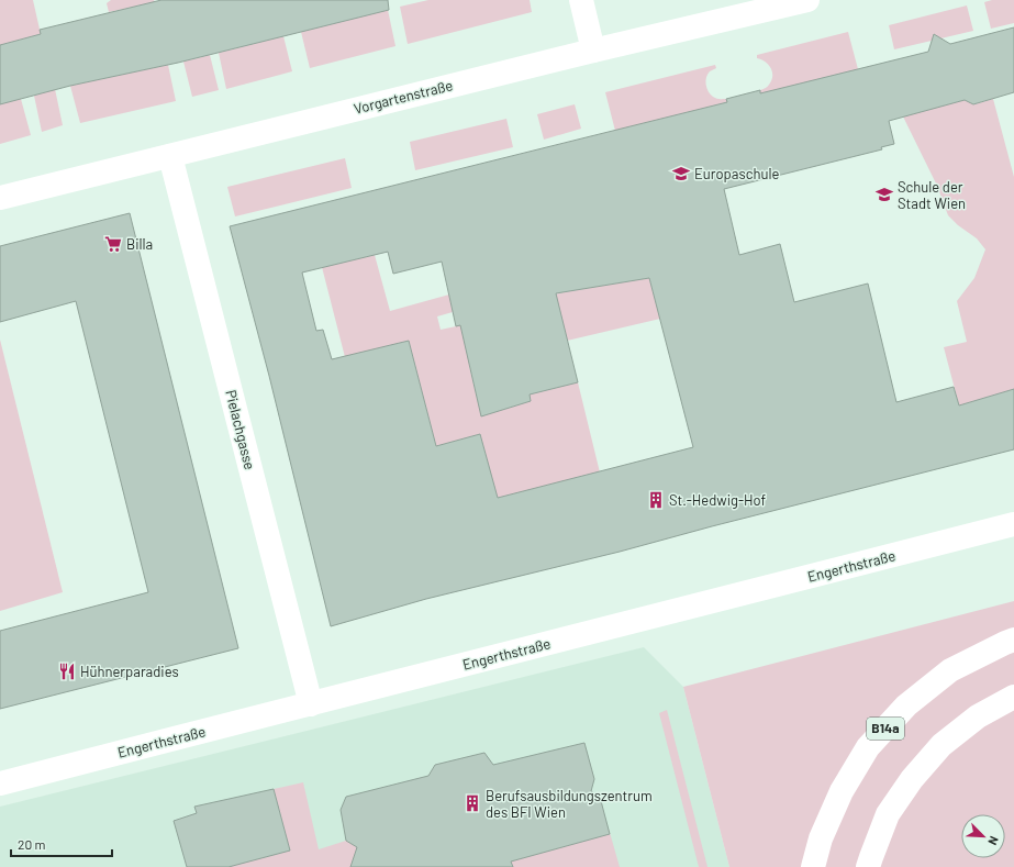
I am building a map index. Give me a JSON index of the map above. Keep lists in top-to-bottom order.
{
  "streets": {
    "main road": [
      "Vorgartenstraße",
      "Pielachgasse",
      "Engerthstraße",
      "B14a"
    ]
  },
  "crossings": [
    ["Vorgartenstraße", "Pielachgasse"],
    ["Pielachgasse", "Engerthstraße"]
  ],
  "places": {
    "school or university": ["Europaschule", "Schule der Stadt Wien"],
    "supermarket": ["Billa"],
    "building": ["St.-Hedwig-Hof", "Berufsausbildungszentrum des BFI Wien"],
    "restaurant": ["Hühnerparadies"]
  },
  "scale_bar": "20 m",
  "north": "bottom right"
}
